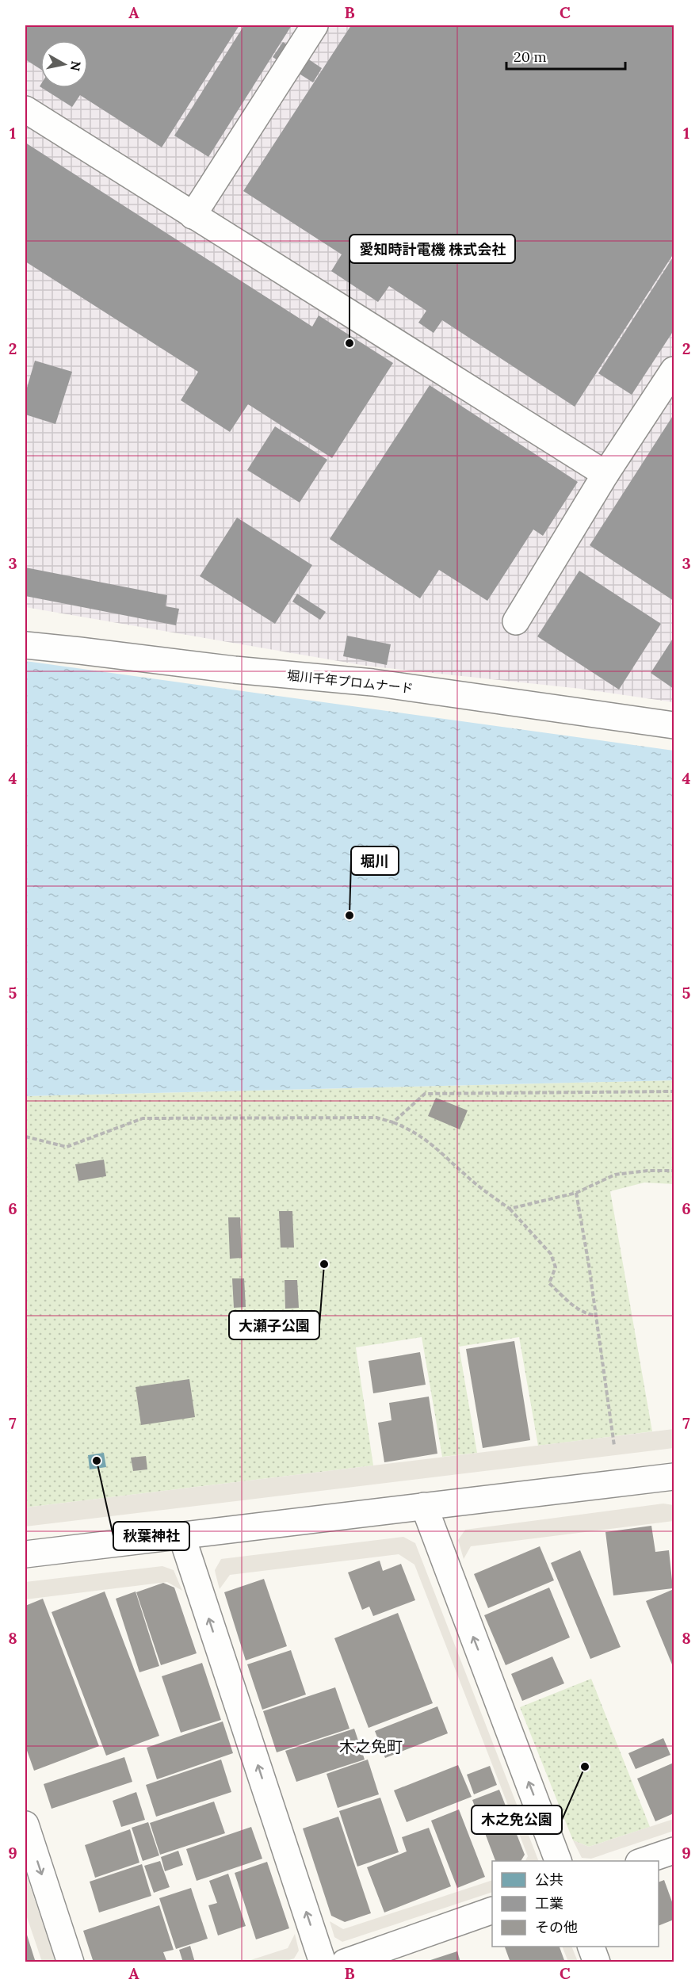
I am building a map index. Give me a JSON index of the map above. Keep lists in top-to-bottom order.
{
  "streets": {
    "street": ["堀川千年プロムナード"]
  },
  "districts": ["木之免町"],
  "places": [
    "愛知時計電機 株式会社",
    "堀川",
    "大瀬子公園",
    "秋葉神社",
    "木之免公園"
  ],
  "legend": ["公共", "工業", "その他"],
  "scale_bar": "20 m",
  "north": "right",
  "grid": {
    "columns": ["A", "B", "C"],
    "rows": [
      "1",
      "2",
      "3",
      "4",
      "5",
      "6",
      "7",
      "8",
      "9"
    ]
  }
}
